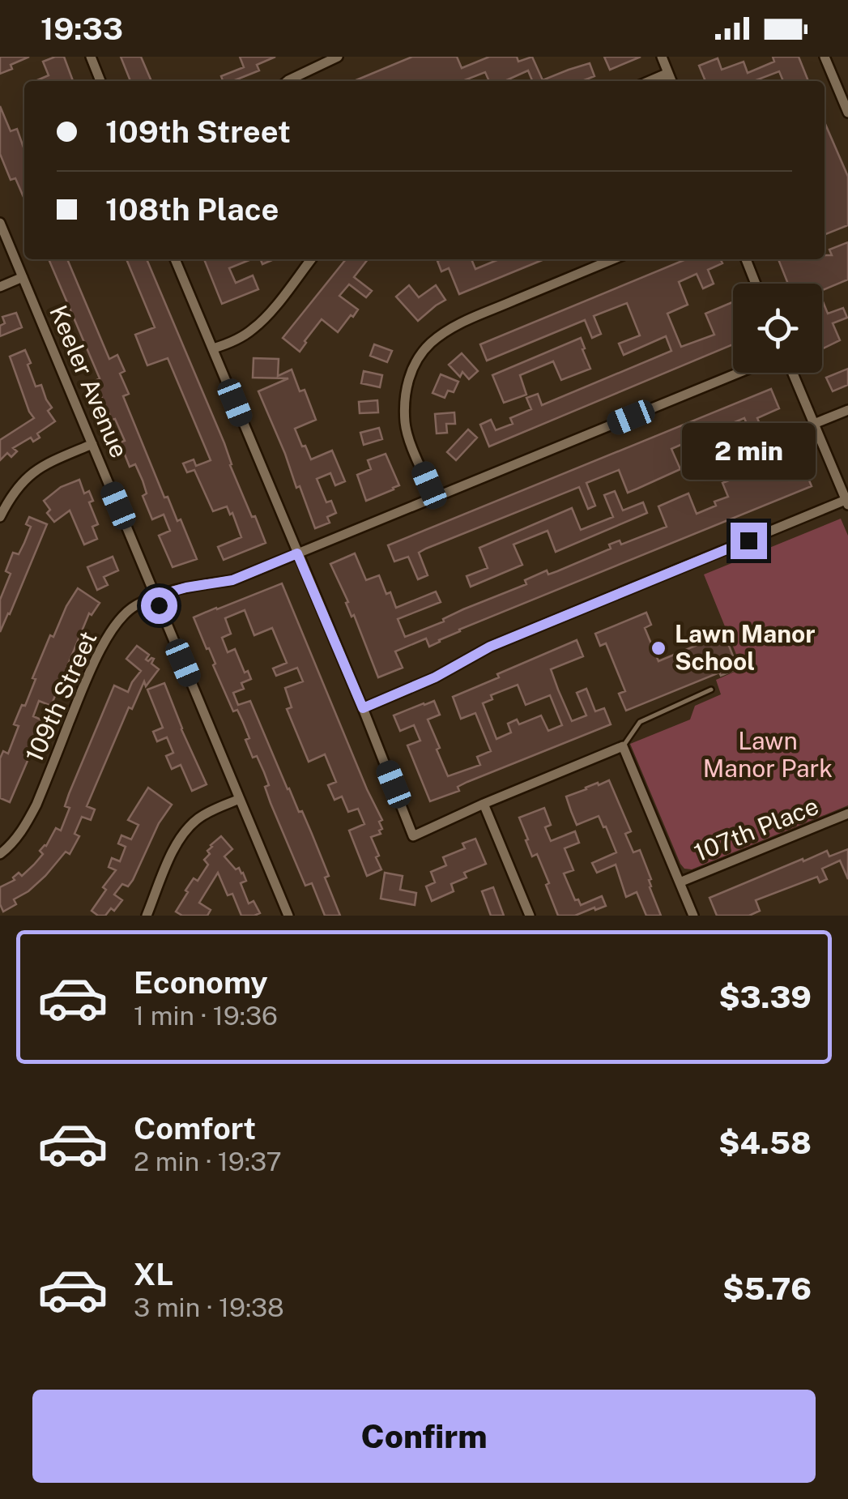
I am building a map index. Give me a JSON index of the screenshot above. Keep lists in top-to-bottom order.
{
  "streets": {
    "street": ["Keeler Avenue", "109th Street", "107th Place"]
  },
  "crossings": [
    ["Keeler Avenue", "109th Street"]
  ],
  "parks": ["Lawn Manor Park"],
  "places": ["Lawn Manor School"],
  "page": {
    "status": "19:33",
    "banner": ["109th Street", "108th Place"],
    "bubble": "2 min",
    "list": [
      {
        "name": "Economy",
        "note": "1 min · 19:36",
        "value": "$3.39"
      },
      {
        "name": "Comfort",
        "note": "2 min · 19:37",
        "value": "$4.58"
      },
      {
        "name": "XL",
        "note": "3 min · 19:38",
        "value": "$5.76"
      }
    ],
    "buttons": "Confirm"
  }
}
